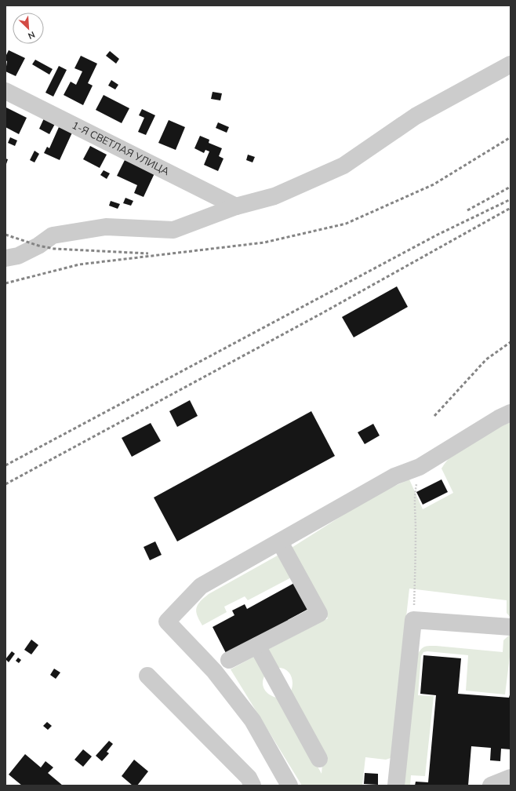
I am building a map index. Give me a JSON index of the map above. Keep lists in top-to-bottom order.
{
  "streets": {
    "street": ["1-Я СВЕТЛАЯ УЛИЦА"]
  },
  "north": "bottom right"
}
